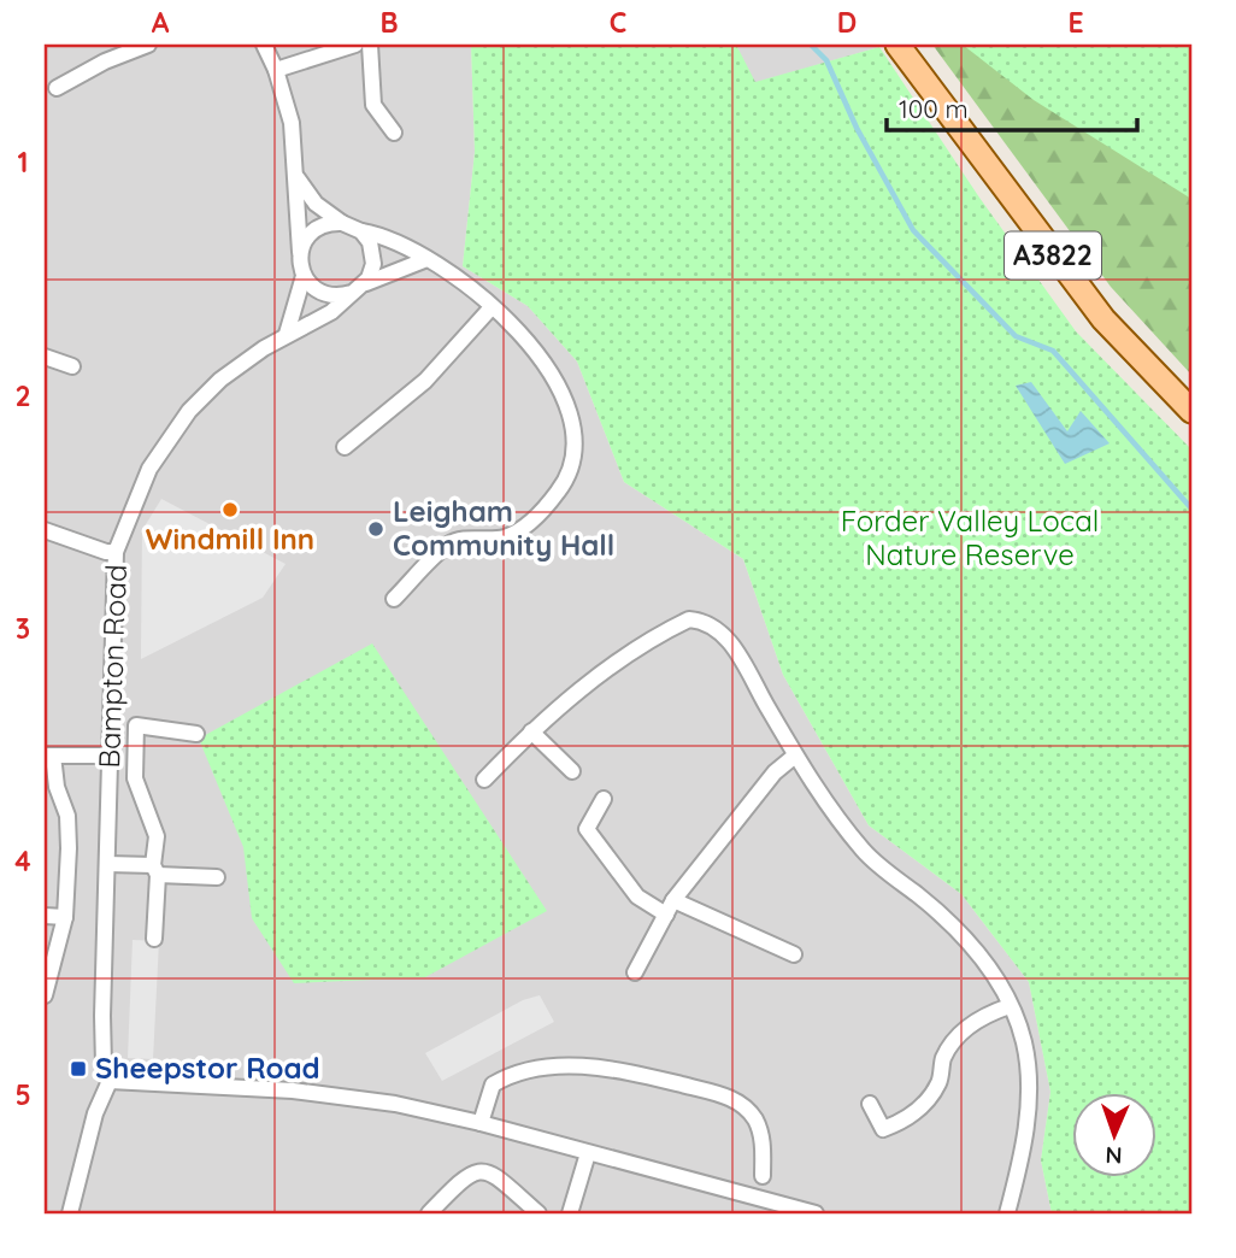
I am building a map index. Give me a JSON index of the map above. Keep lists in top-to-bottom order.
{
  "streets": {
    "main road": ["A3822"],
    "street": ["Bampton Road"]
  },
  "parks": ["Forder Valley Local Nature Reserve"],
  "places": {
    "other": ["Windmill Inn", "Leigham Community Hall"],
    "transit": ["Sheepstor Road"]
  },
  "scale_bar": "100 m",
  "north": "bottom",
  "grid": {
    "columns": [
      "A",
      "B",
      "C",
      "D",
      "E"
    ],
    "rows": [
      "1",
      "2",
      "3",
      "4",
      "5"
    ]
  }
}
